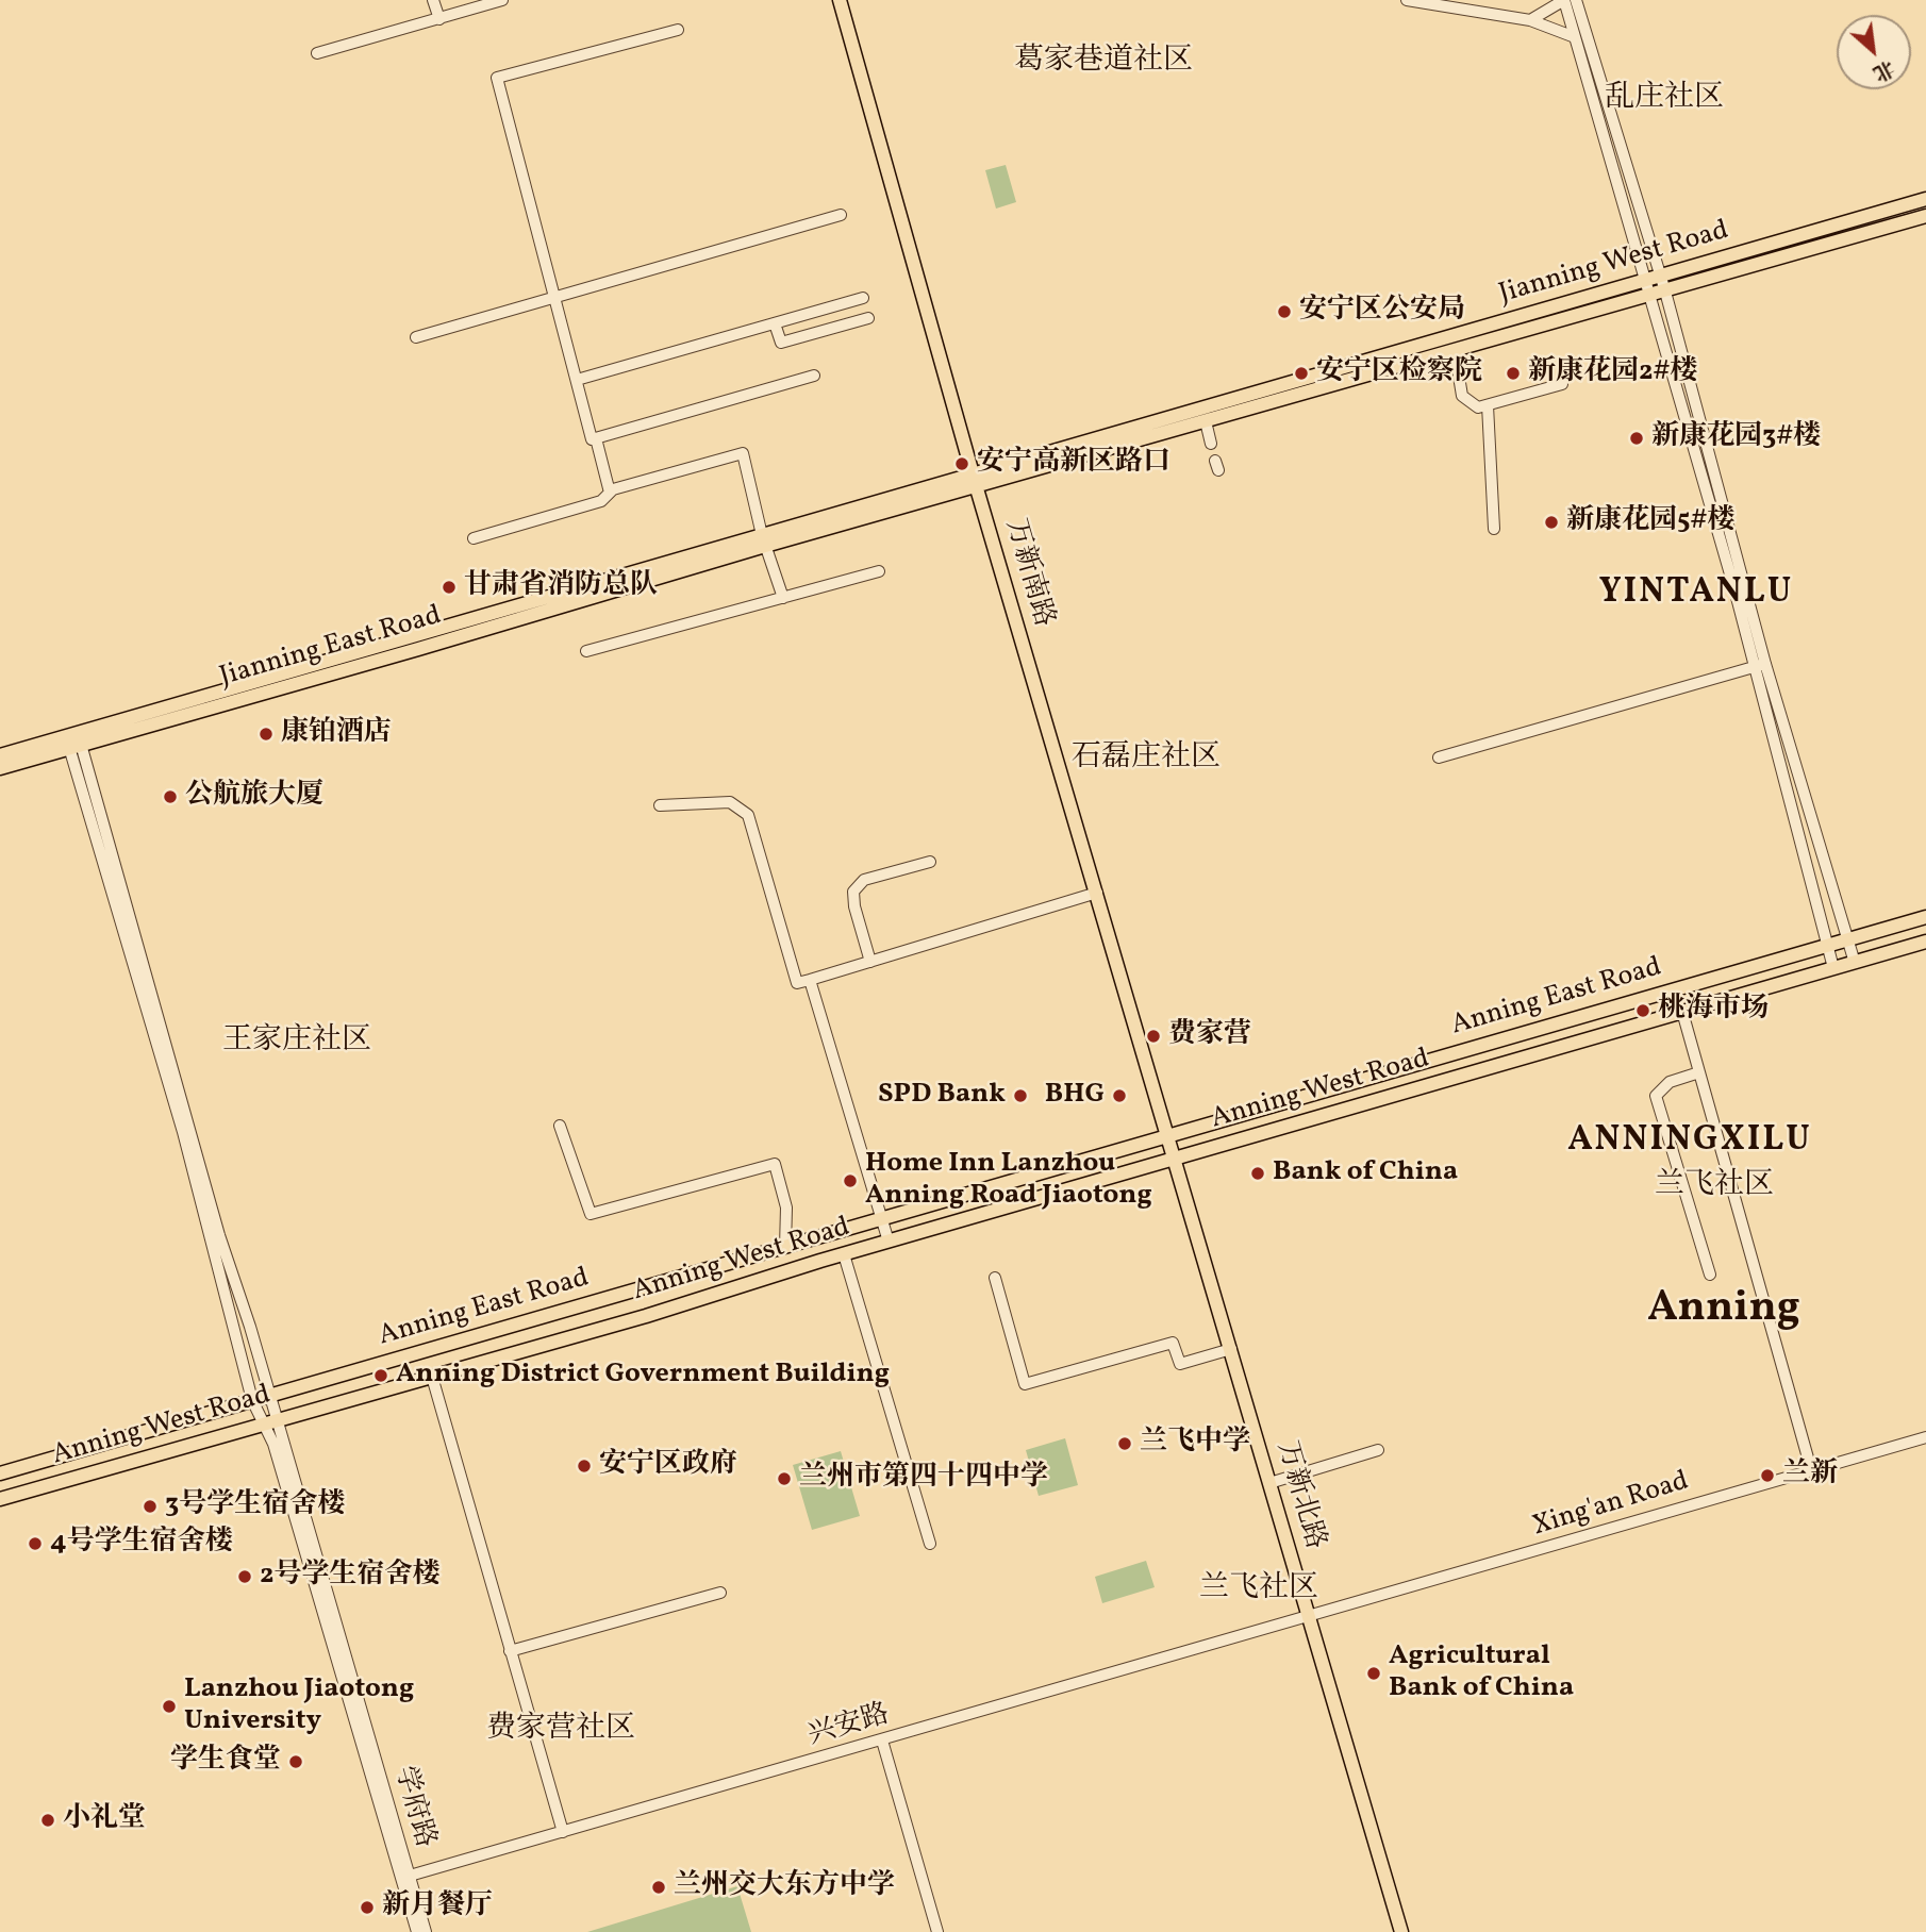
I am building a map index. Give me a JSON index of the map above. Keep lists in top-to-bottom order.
{
  "streets": {
    "main road": [
      "Jianning West Road",
      "万新南路",
      "Jianning East Road",
      "Anning East Road",
      "Anning West Road",
      "万新北路"
    ],
    "street": ["Xing'an Road", "兴安路", "学府路"]
  },
  "crossings": [
    ["Jianning West Road", "万新南路"],
    ["Jianning West Road", "Jianning East Road"],
    ["万新南路", "Jianning East Road"],
    ["万新南路", "Anning East Road"],
    ["万新南路", "Anning West Road"],
    ["万新南路", "万新北路"],
    ["Jianning East Road", "学府路"],
    ["Anning East Road", "学府路"],
    ["Anning West Road", "万新北路"],
    ["Anning West Road", "学府路"],
    ["万新北路", "Xing'an Road"],
    ["万新北路", "兴安路"],
    ["Xing'an Road", "兴安路"],
    ["兴安路", "学府路"]
  ],
  "districts": [
    "葛家巷道社区",
    "乱庄社区",
    "YINTANLU",
    "石磊庄社区",
    "王家庄社区",
    "ANNINGXILU",
    "兰飞社区",
    "Anning",
    "兰飞社区",
    "费家营社区"
  ],
  "places": [
    "安宁区公安局",
    "安宁区检察院",
    "新康花园2#楼",
    "新康花园3#楼",
    "安宁高新区路口",
    "新康花园5#楼",
    "甘肃省消防总队",
    "康铂酒店",
    "公航旅大厦",
    "桃海市场",
    "费家营",
    "SPD Bank",
    "BHG",
    "Bank of China",
    "Home Inn Lanzhou Anning Road Jiaotong",
    "Anning District Government Building",
    "兰飞中学",
    "安宁区政府",
    "兰新",
    "兰州市第四十四中学",
    "3号学生宿舍楼",
    "4号学生宿舍楼",
    "2号学生宿舍楼",
    "Agricultural Bank of China",
    "Lanzhou Jiaotong University",
    "学生食堂",
    "小礼堂",
    "兰州交大东方中学",
    "新月餐厅"
  ],
  "north": "bottom right"
}
